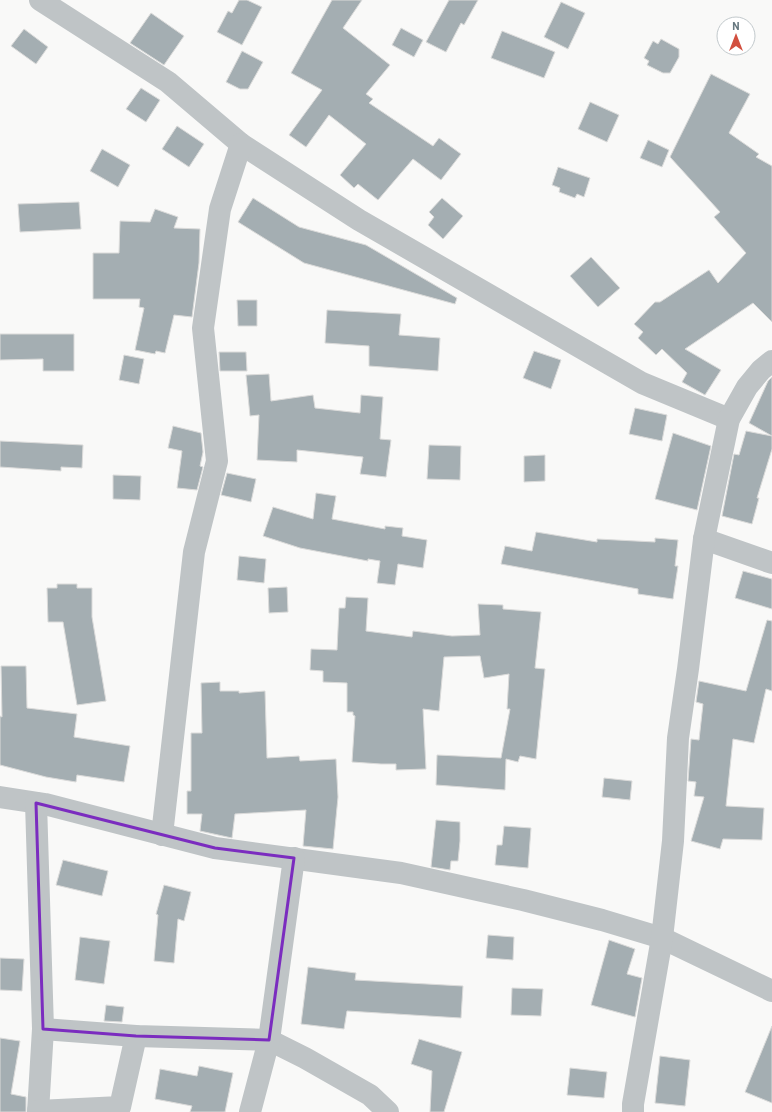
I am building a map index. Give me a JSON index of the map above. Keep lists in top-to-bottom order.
{
  "north": "top"
}
